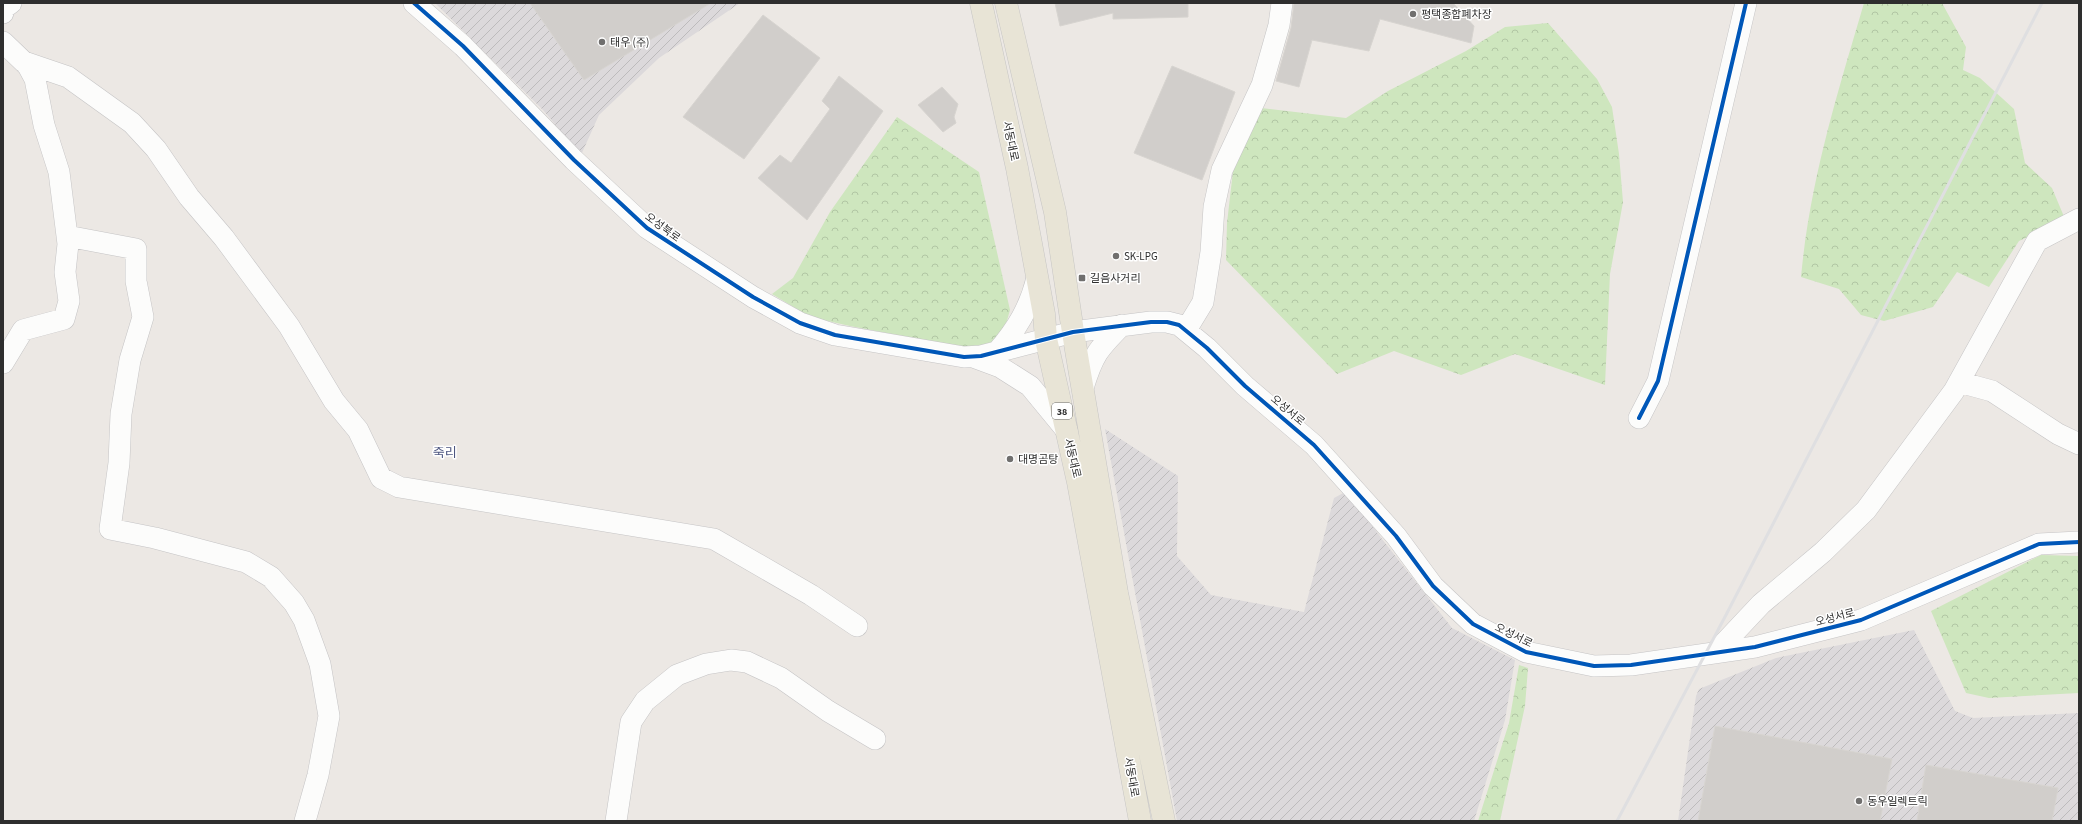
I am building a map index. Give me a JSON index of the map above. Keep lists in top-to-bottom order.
{
  "streets": {
    "main road": ["서동대로", "38"],
    "street": ["오성북로", "오성서로"]
  },
  "crossings": [
    ["서동대로", "오성서로"],
    ["오성북로", "오성서로"]
  ],
  "districts": ["죽리"],
  "places": {
    "other": [
      "평택종합폐차장",
      "태우 (주)",
      "SK-LPG",
      "대명곰탕",
      "동우일렉트릭"
    ],
    "transit": ["길음사거리"]
  }
}
